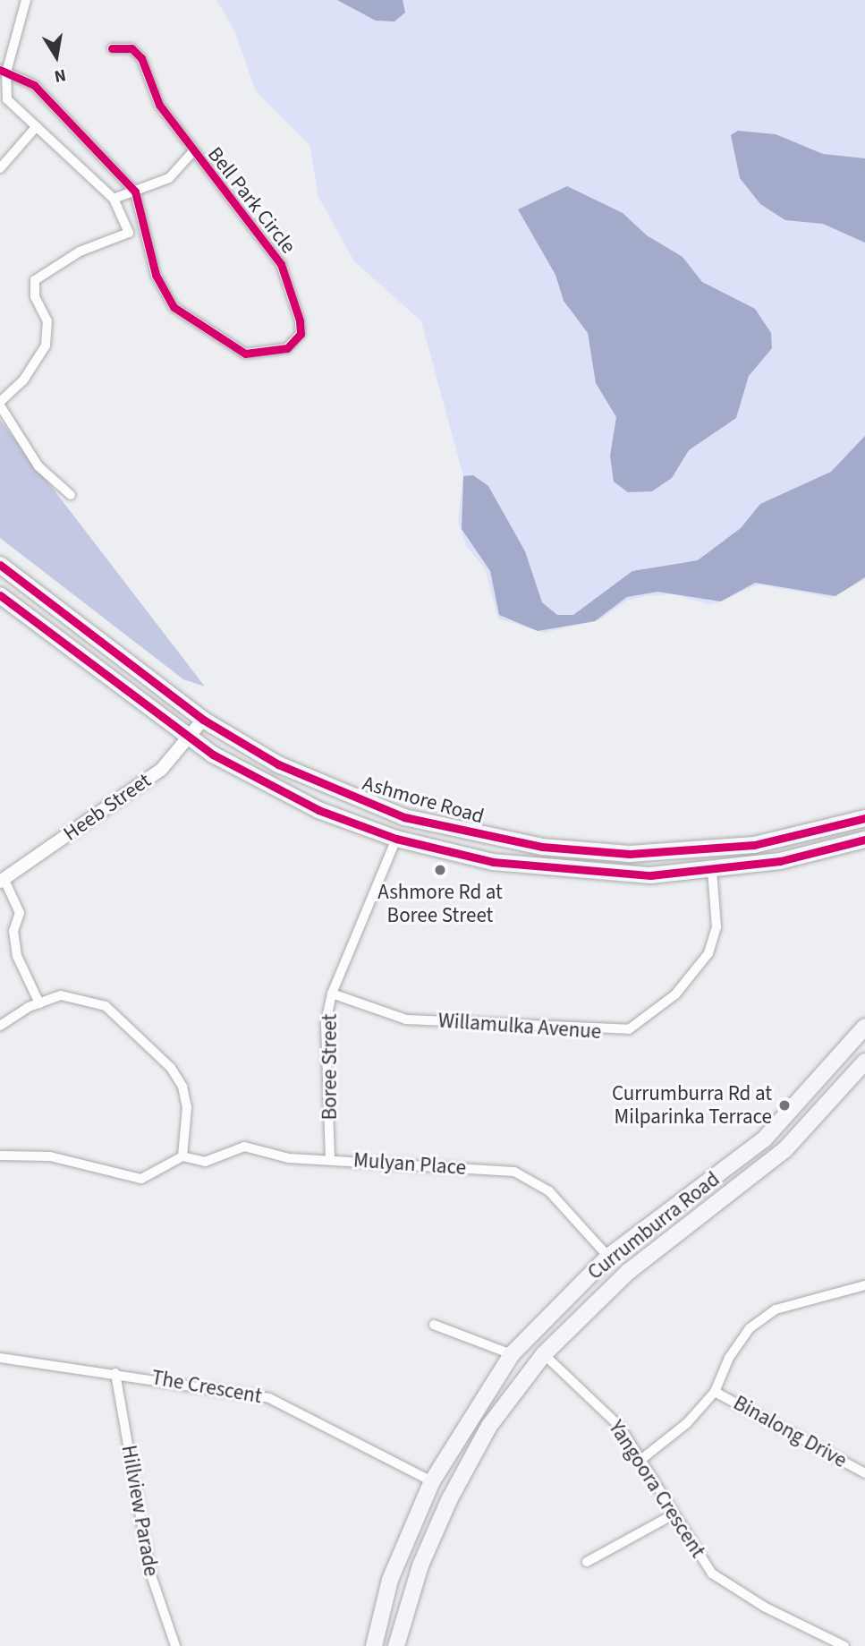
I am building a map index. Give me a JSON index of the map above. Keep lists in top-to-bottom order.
{
  "streets": {
    "main road": ["Ashmore Road", "Currumburra Road"],
    "street": [
      "Bell Park Circle",
      "Heeb Street",
      "Willamulka Avenue",
      "Boree Street",
      "Mulyan Place",
      "The Crescent",
      "Binalong Drive",
      "Yangoora Crescent",
      "Hillview Parade"
    ]
  },
  "crossings": [
    ["Ashmore Road", "Heeb Street"],
    ["Ashmore Road", "Willamulka Avenue"],
    ["Ashmore Road", "Boree Street"],
    ["Willamulka Avenue", "Boree Street"],
    ["Boree Street", "Mulyan Place"],
    ["Mulyan Place", "Currumburra Road"],
    ["Currumburra Road", "The Crescent"],
    ["Currumburra Road", "Yangoora Crescent"],
    ["The Crescent", "Hillview Parade"],
    ["Binalong Drive", "Yangoora Crescent"]
  ],
  "places": ["Ashmore Rd at Boree Street", "Currumburra Rd at Milparinka Terrace"],
  "north": "bottom"
}
